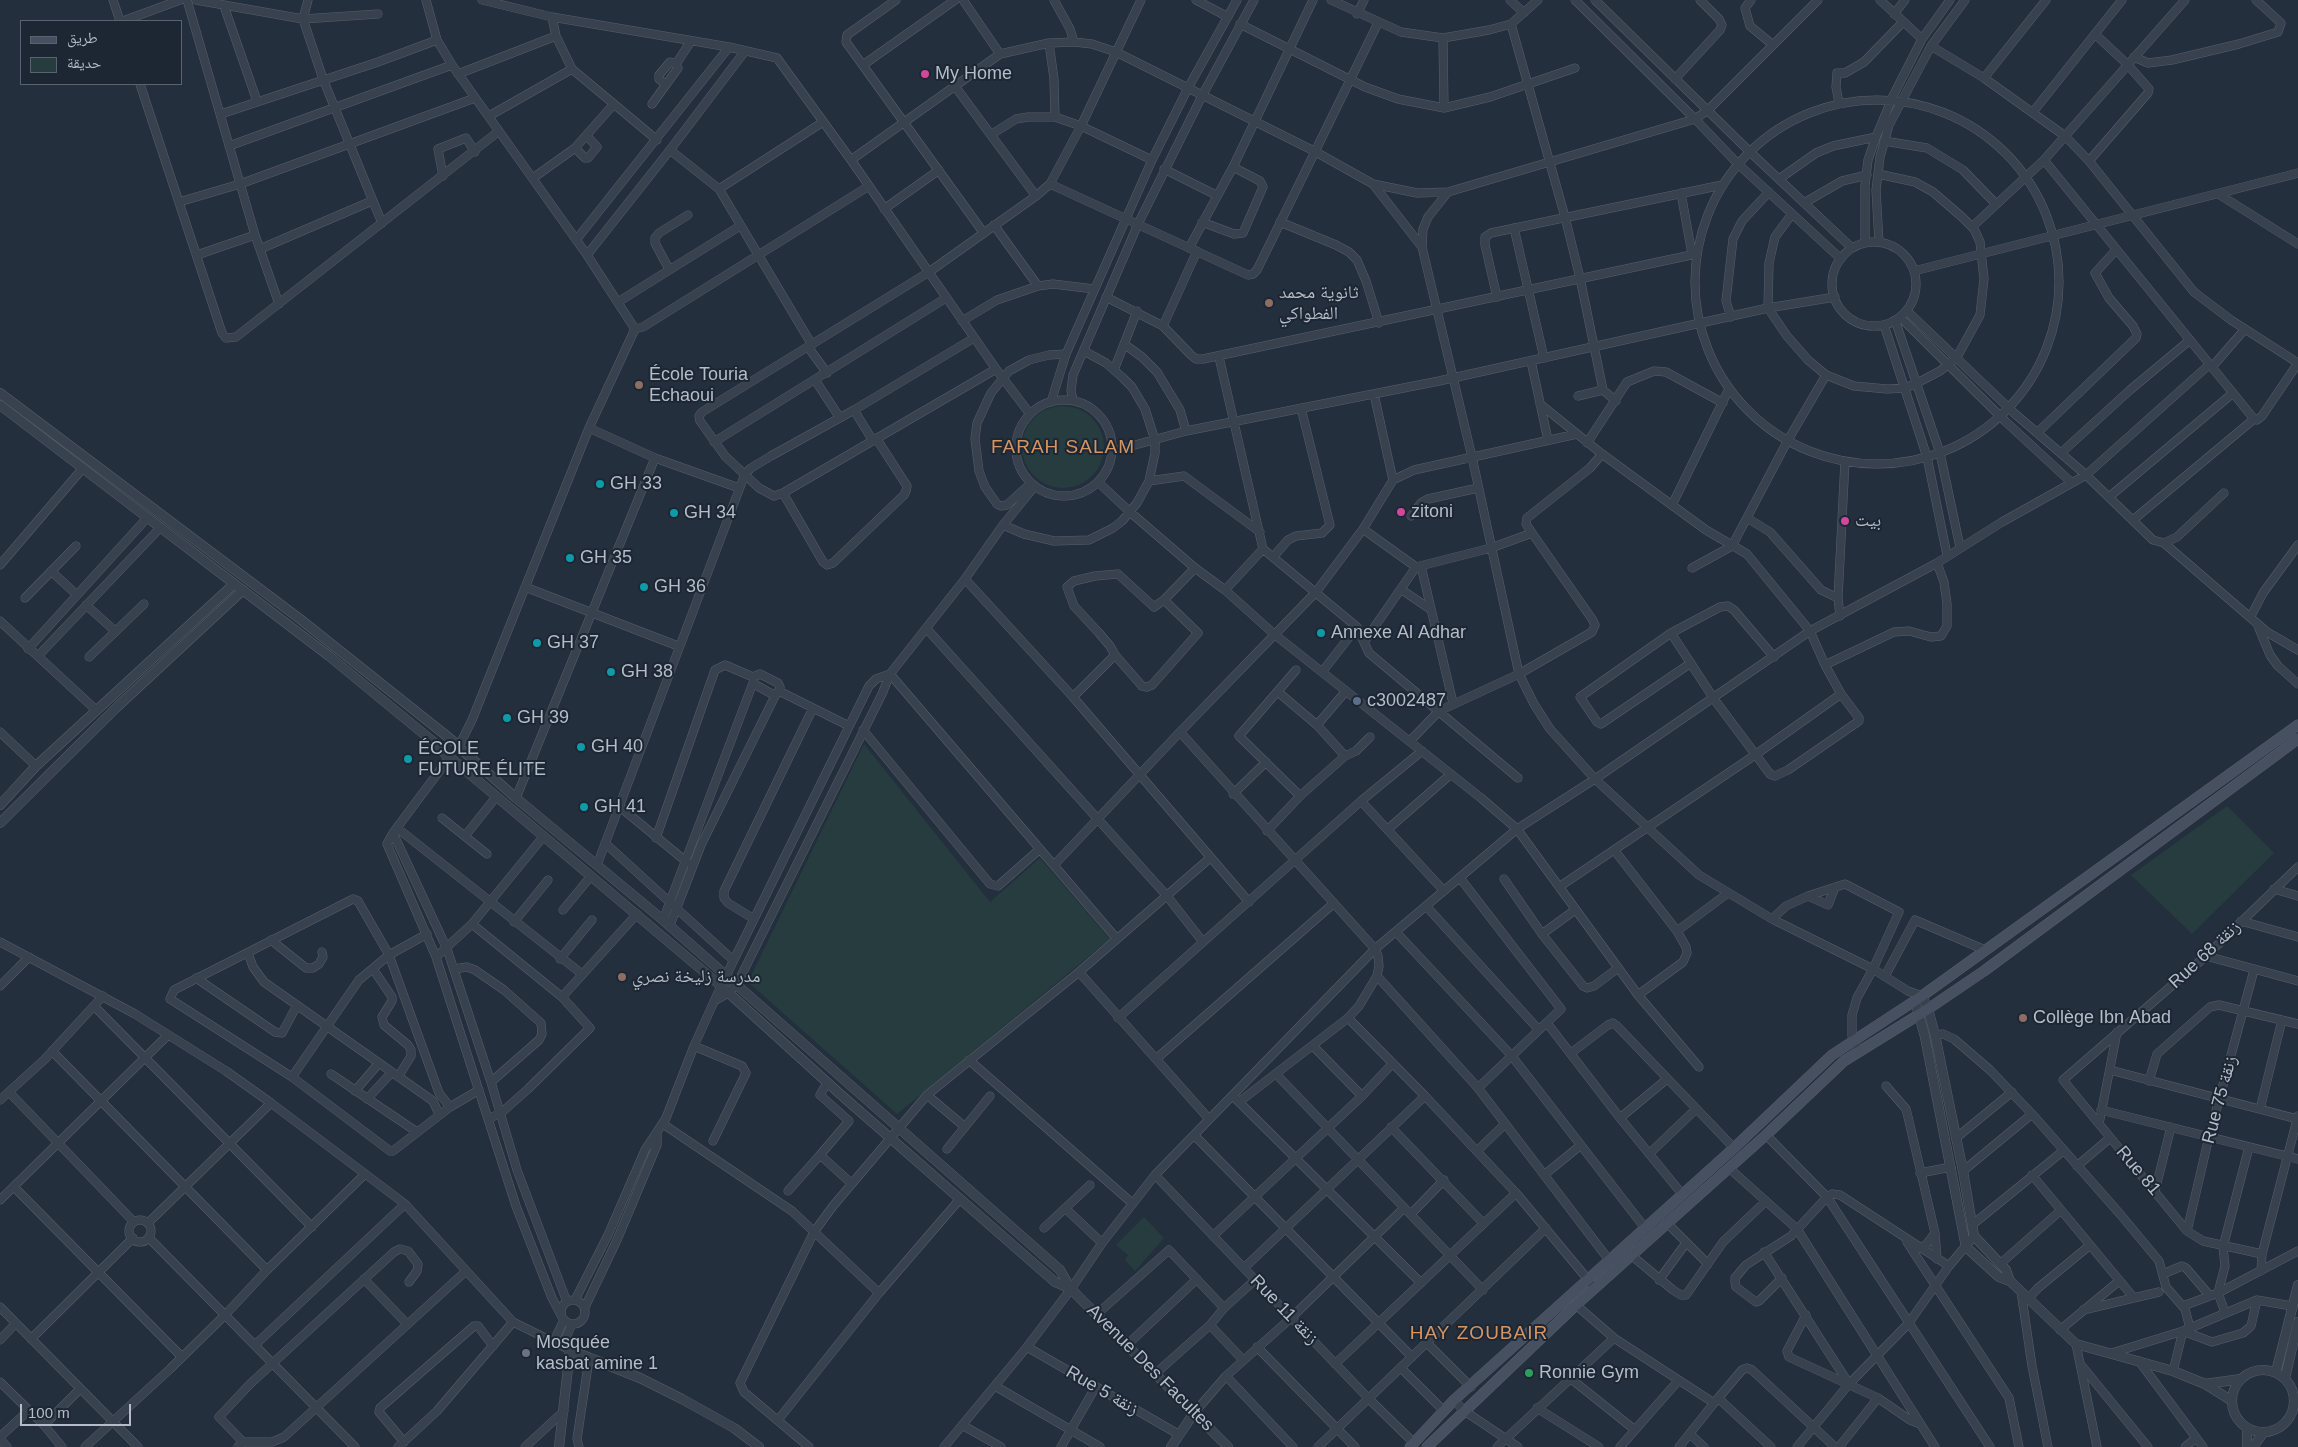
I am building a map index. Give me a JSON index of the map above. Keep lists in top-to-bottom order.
{
  "streets": {
    "street": [
      "Rue 68 زنقة",
      "Rue 75 زنقة",
      "Rue 81",
      "Rue 11 زنقة",
      "Avenue Des Facultes",
      "Rue 5 زنقة"
    ]
  },
  "crossings": [
    ["Rue 68 زنقة", "Rue 81"],
    ["Rue 75 زنقة", "Rue 81"]
  ],
  "districts": ["FARAH SALAM", "HAY ZOUBAIR"],
  "places": [
    "My Home",
    "ثانوية محمد الفطواكي",
    "École Touria Echaoui",
    "GH 33",
    "zitoni",
    "GH 34",
    "بيت",
    "GH 35",
    "GH 36",
    "Annexe Al Adhar",
    "GH 37",
    "GH 38",
    "c3002487",
    "GH 39",
    "GH 40",
    "ÉCOLE FUTURE ÉLITE",
    "GH 41",
    "مدرسة زليخة نصري",
    "Collège Ibn Abad",
    "Mosquée kasbat amine 1",
    "Ronnie Gym"
  ],
  "legend": ["طريق", "حديقة"],
  "scale_bar": "100 m"
}
